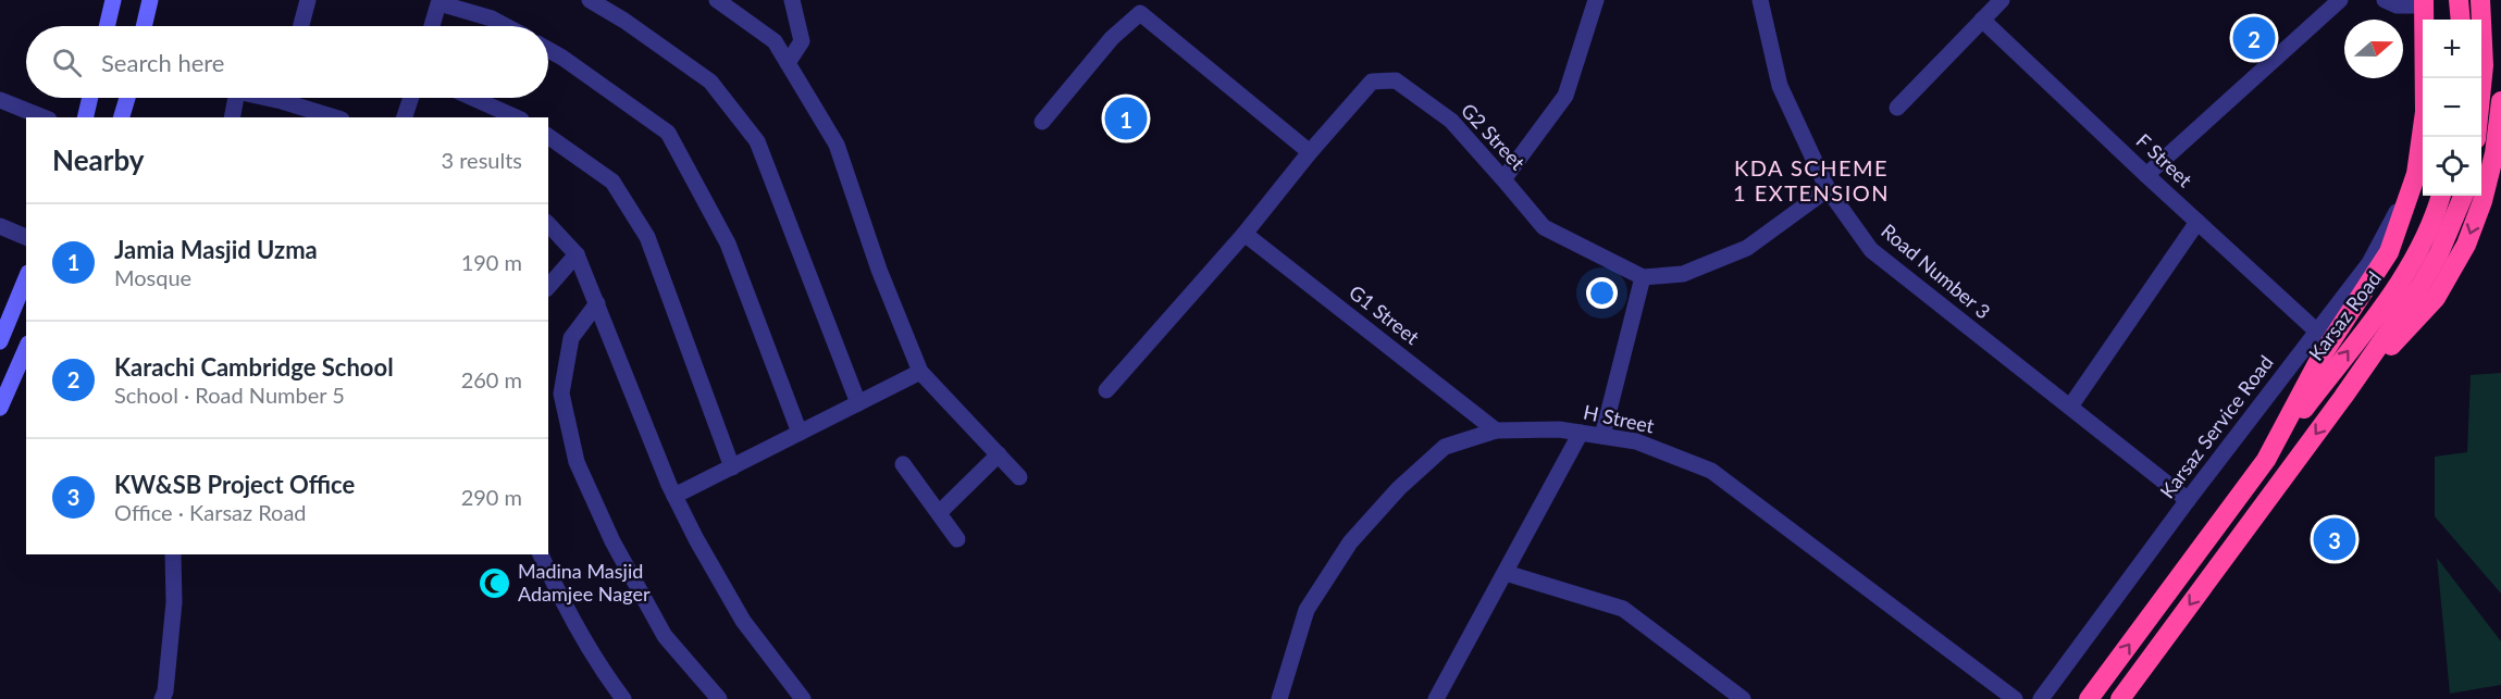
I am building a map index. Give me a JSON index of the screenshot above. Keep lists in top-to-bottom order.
{
  "streets": {
    "highway": ["Karsaz Road"],
    "street": [
      "G2 Street",
      "F Street",
      "Road Number 3",
      "G1 Street",
      "H Street",
      "Karsaz Service Road"
    ]
  },
  "crossings": [
    ["G2 Street", "G1 Street"],
    ["F Street", "Karsaz Service Road"],
    ["Road Number 3", "Karsaz Service Road"],
    ["G1 Street", "H Street"]
  ],
  "districts": ["KDA SCHEME 1 EXTENSION"],
  "places": {
    "mosque": ["Madina Masjid Adamjee Nager"]
  },
  "north": "right",
  "page": {
    "pins": ["2", "1", "3"],
    "map_buttons": ["+", "−"],
    "search": "Search here",
    "heading": ["Nearby", "3 results"],
    "list": [
      {
        "mark": "1",
        "name": "Jamia Masjid Uzma",
        "note": "Mosque",
        "value": "190 m"
      },
      {
        "mark": "2",
        "name": "Karachi Cambridge School",
        "note": "School · Road Number 5",
        "value": "260 m"
      },
      {
        "mark": "3",
        "name": "KW&SB Project Office",
        "note": "Office · Karsaz Road",
        "value": "290 m"
      }
    ]
  }
}
